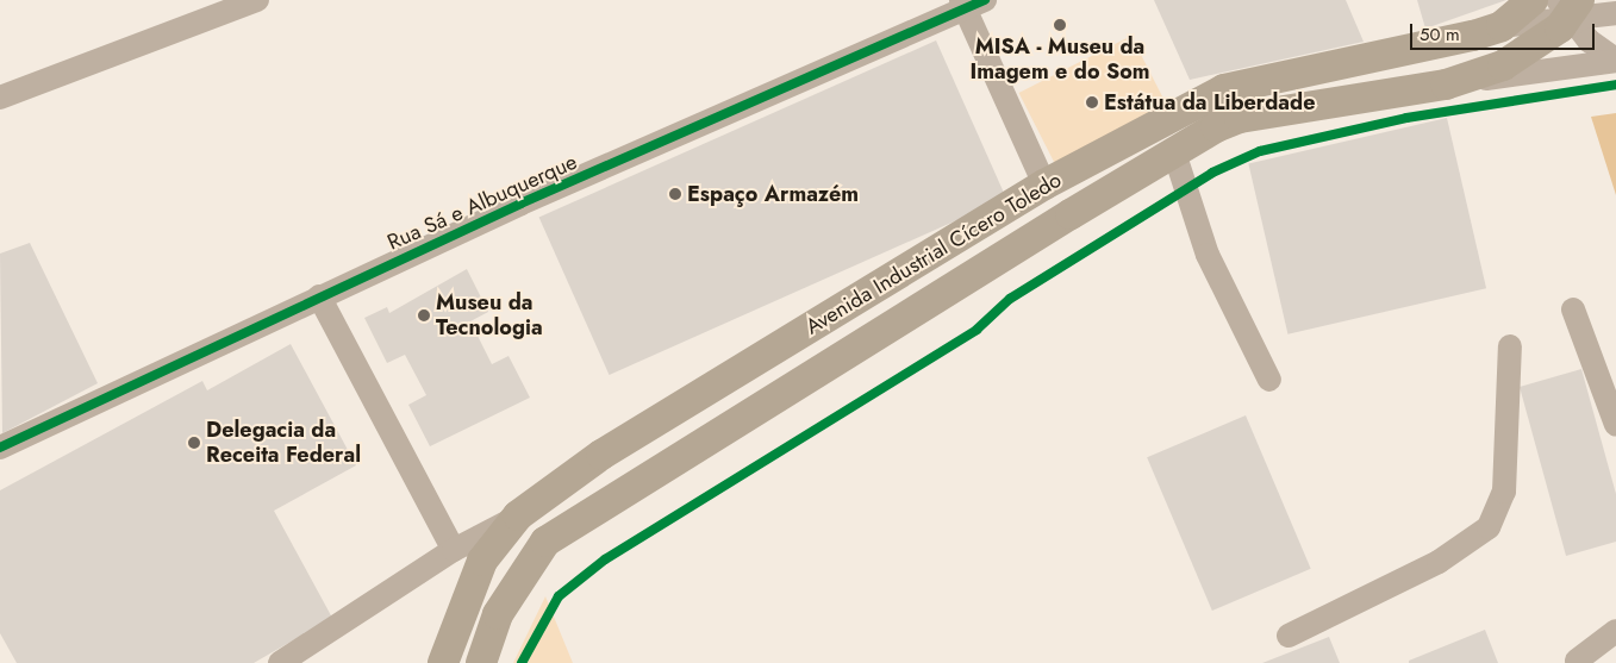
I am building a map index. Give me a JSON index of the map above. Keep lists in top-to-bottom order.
{
  "streets": {
    "main road": ["Avenida Industrial Cícero Toledo"],
    "street": ["Rua Sá e Albuquerque"]
  },
  "places": [
    "MISA - Museu da Imagem e do Som",
    "Estátua da Liberdade",
    "Espaço Armazém",
    "Museu da Tecnologia",
    "Delegacia da Receita Federal"
  ],
  "scale_bar": "50 m"
}
